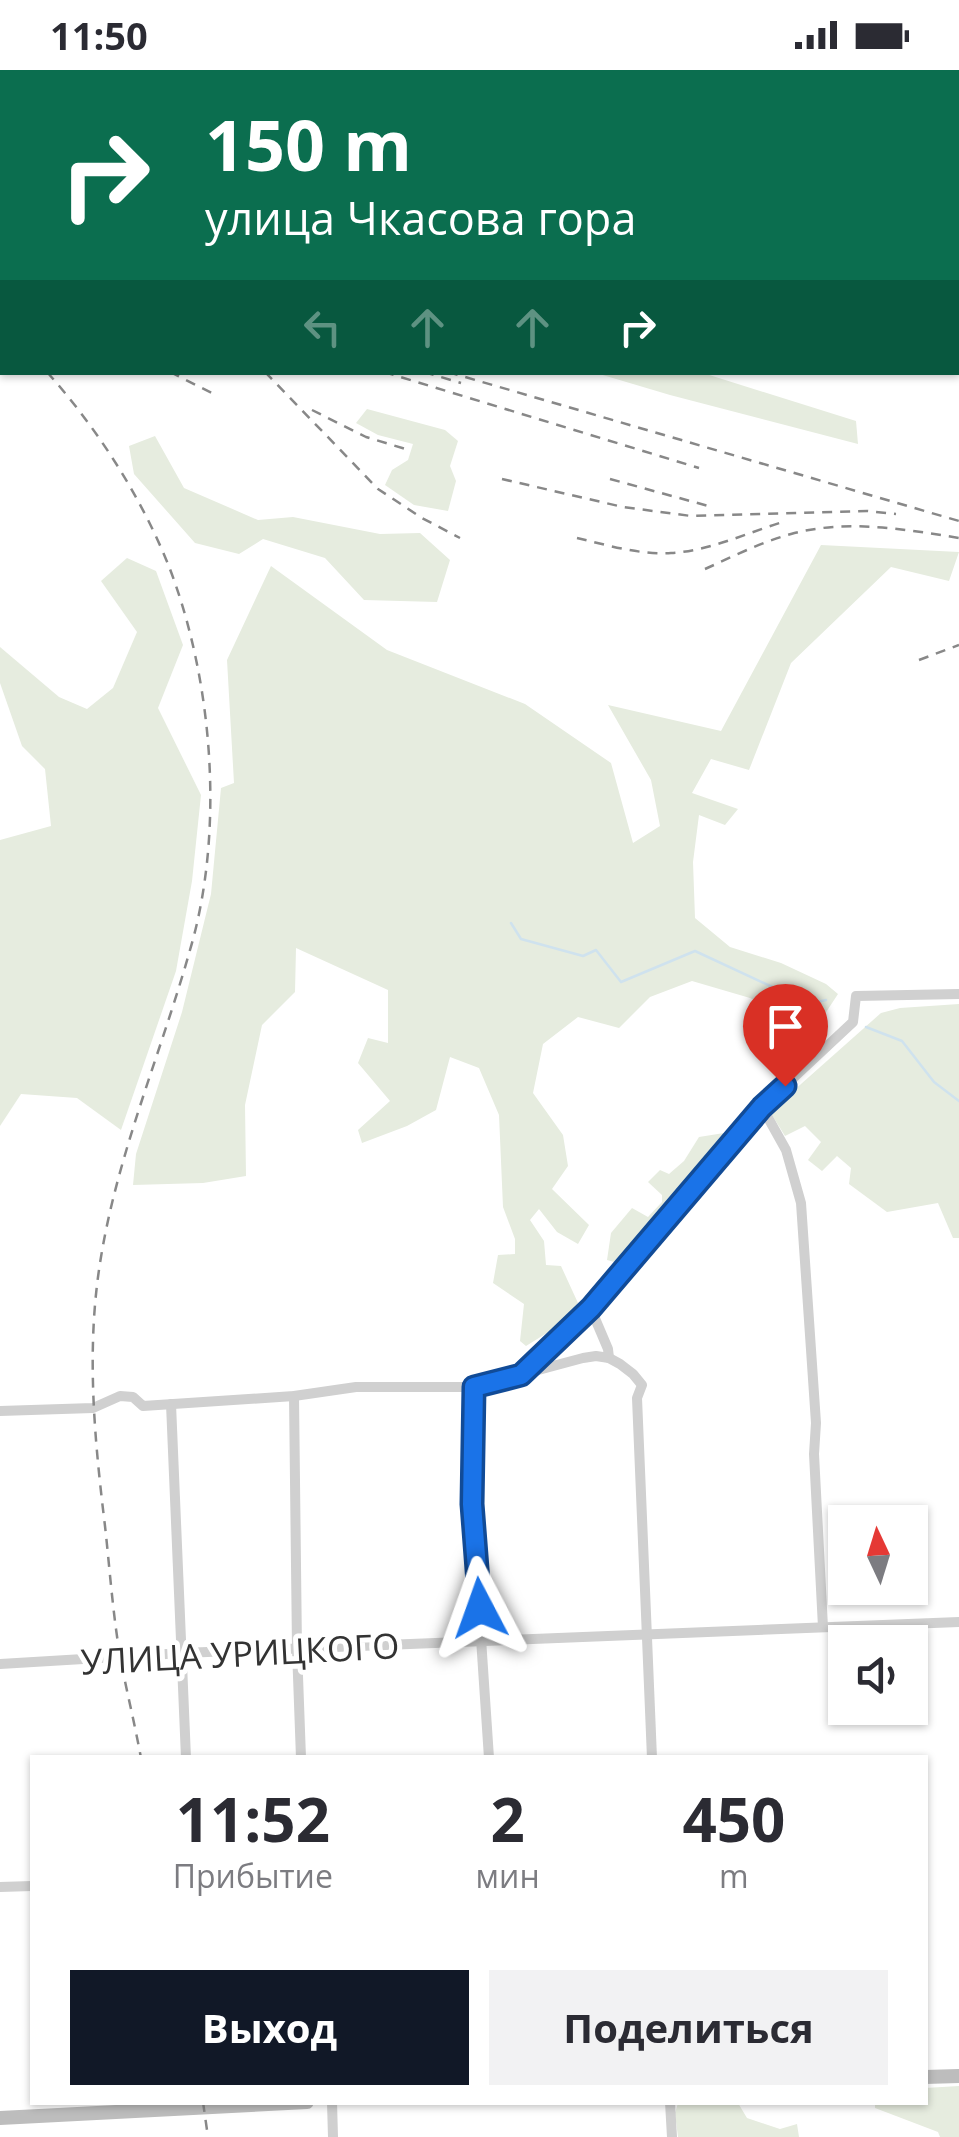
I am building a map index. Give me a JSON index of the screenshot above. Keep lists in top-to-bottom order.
{
  "streets": {
    "street": ["УЛИЦА УРИЦКОГО"]
  },
  "north": "top",
  "page": {
    "status": "11:50",
    "turn": ["150 m", "улица Чкасова гора"],
    "eta": [
      "11:52",
      "Прибытие",
      "2",
      "мин",
      "450",
      "m"
    ],
    "buttons": ["Выход", "Поделиться"]
  }
}
